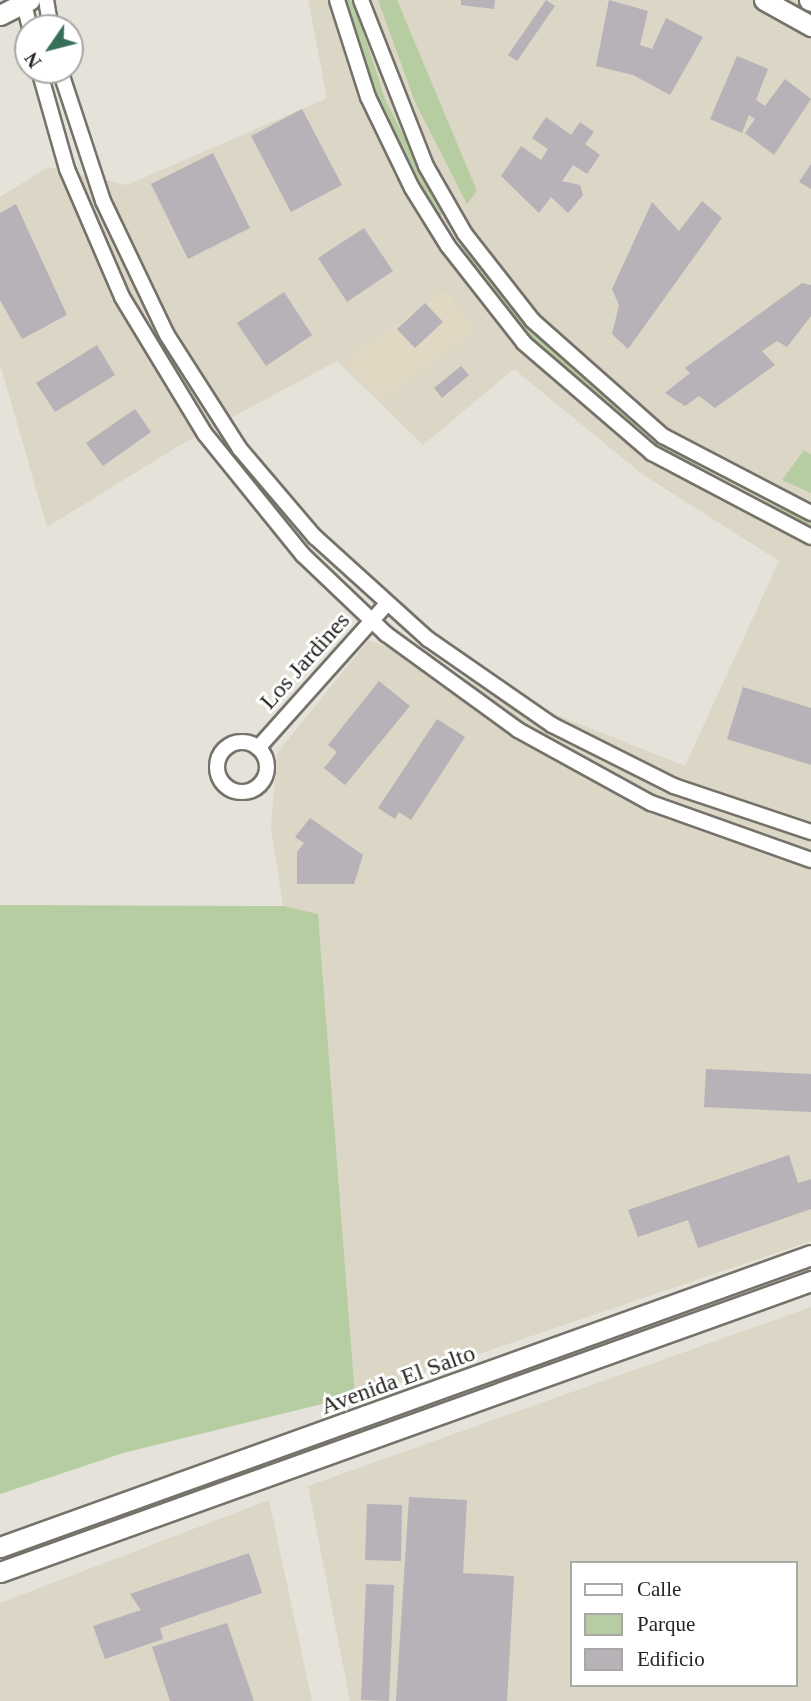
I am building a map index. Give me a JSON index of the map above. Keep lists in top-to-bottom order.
{
  "streets": {
    "main road": ["Avenida El Salto"],
    "street": ["Los Jardines"]
  },
  "legend": ["Calle", "Parque", "Edificio"],
  "north": "bottom left"
}
